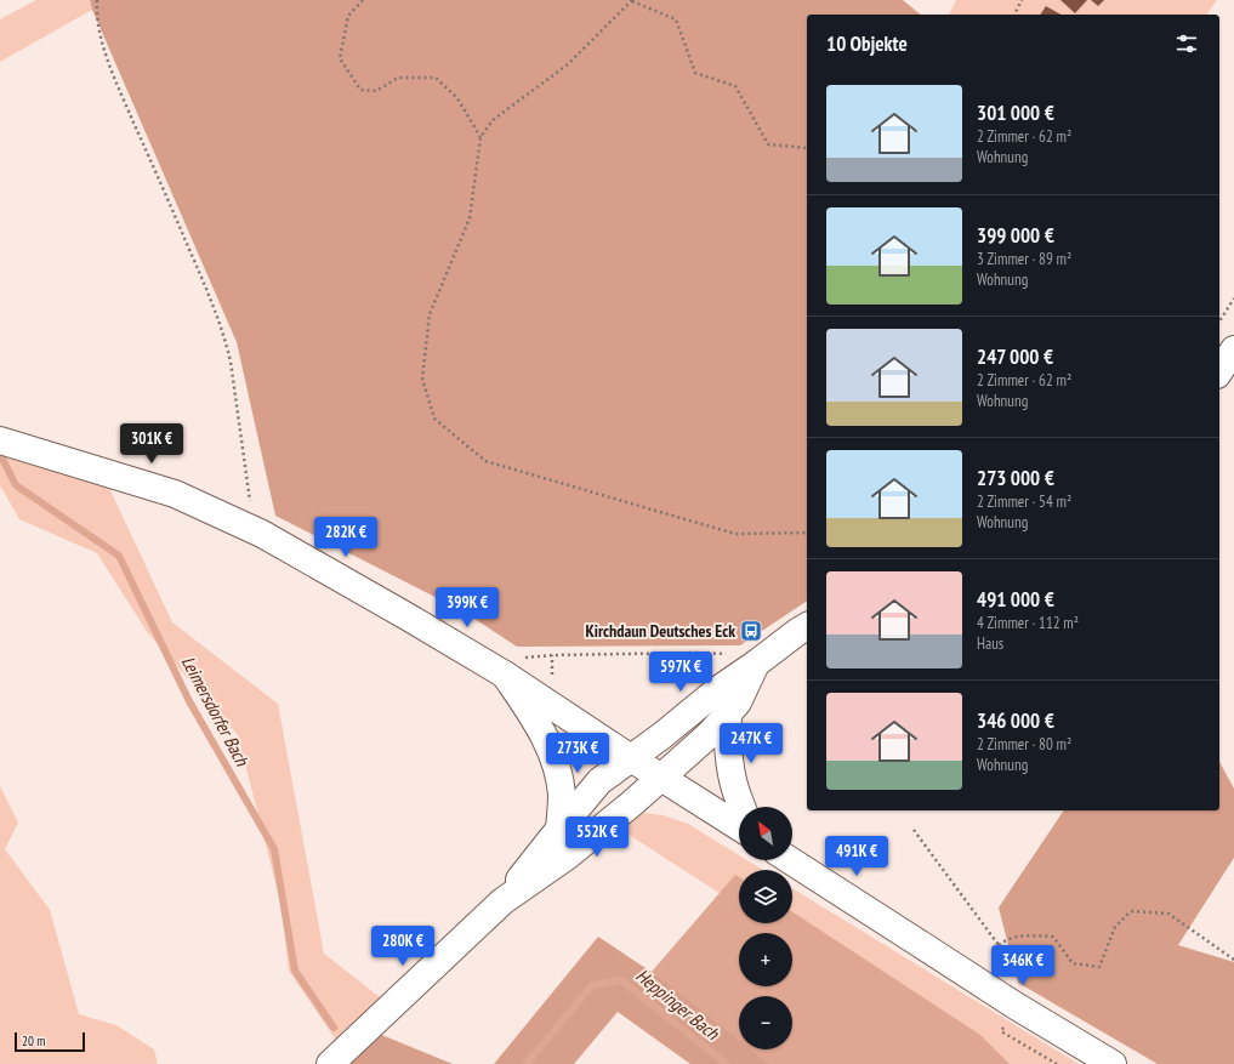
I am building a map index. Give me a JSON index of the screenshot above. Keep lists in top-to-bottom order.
{
  "water": ["Leimersdorfer Bach", "Heppinger Bach"],
  "places": {
    "bus stop": ["Kirchdaun Deutsches Eck"]
  },
  "scale_bar": "20 m",
  "north": "top left",
  "page": {
    "heading": "10 Objekte",
    "list": [
      {
        "name": "301 000 €",
        "note": "2 Zimmer · 62 m² · Wohnung"
      },
      {
        "name": "399 000 €",
        "note": "3 Zimmer · 89 m² · Wohnung"
      },
      {
        "name": "247 000 €",
        "note": "2 Zimmer · 62 m² · Wohnung"
      },
      {
        "name": "273 000 €",
        "note": "2 Zimmer · 54 m² · Wohnung"
      },
      {
        "name": "491 000 €",
        "note": "4 Zimmer · 112 m² · Haus"
      },
      {
        "name": "346 000 €",
        "note": "2 Zimmer · 80 m² · Wohnung"
      }
    ],
    "price": [
      "301K €",
      "282K €",
      "399K €",
      "597K €",
      "247K €",
      "273K €",
      "552K €",
      "491K €",
      "280K €",
      "346K €"
    ],
    "map_buttons": ["+", "−"],
    "scale": "20 m"
  }
}
